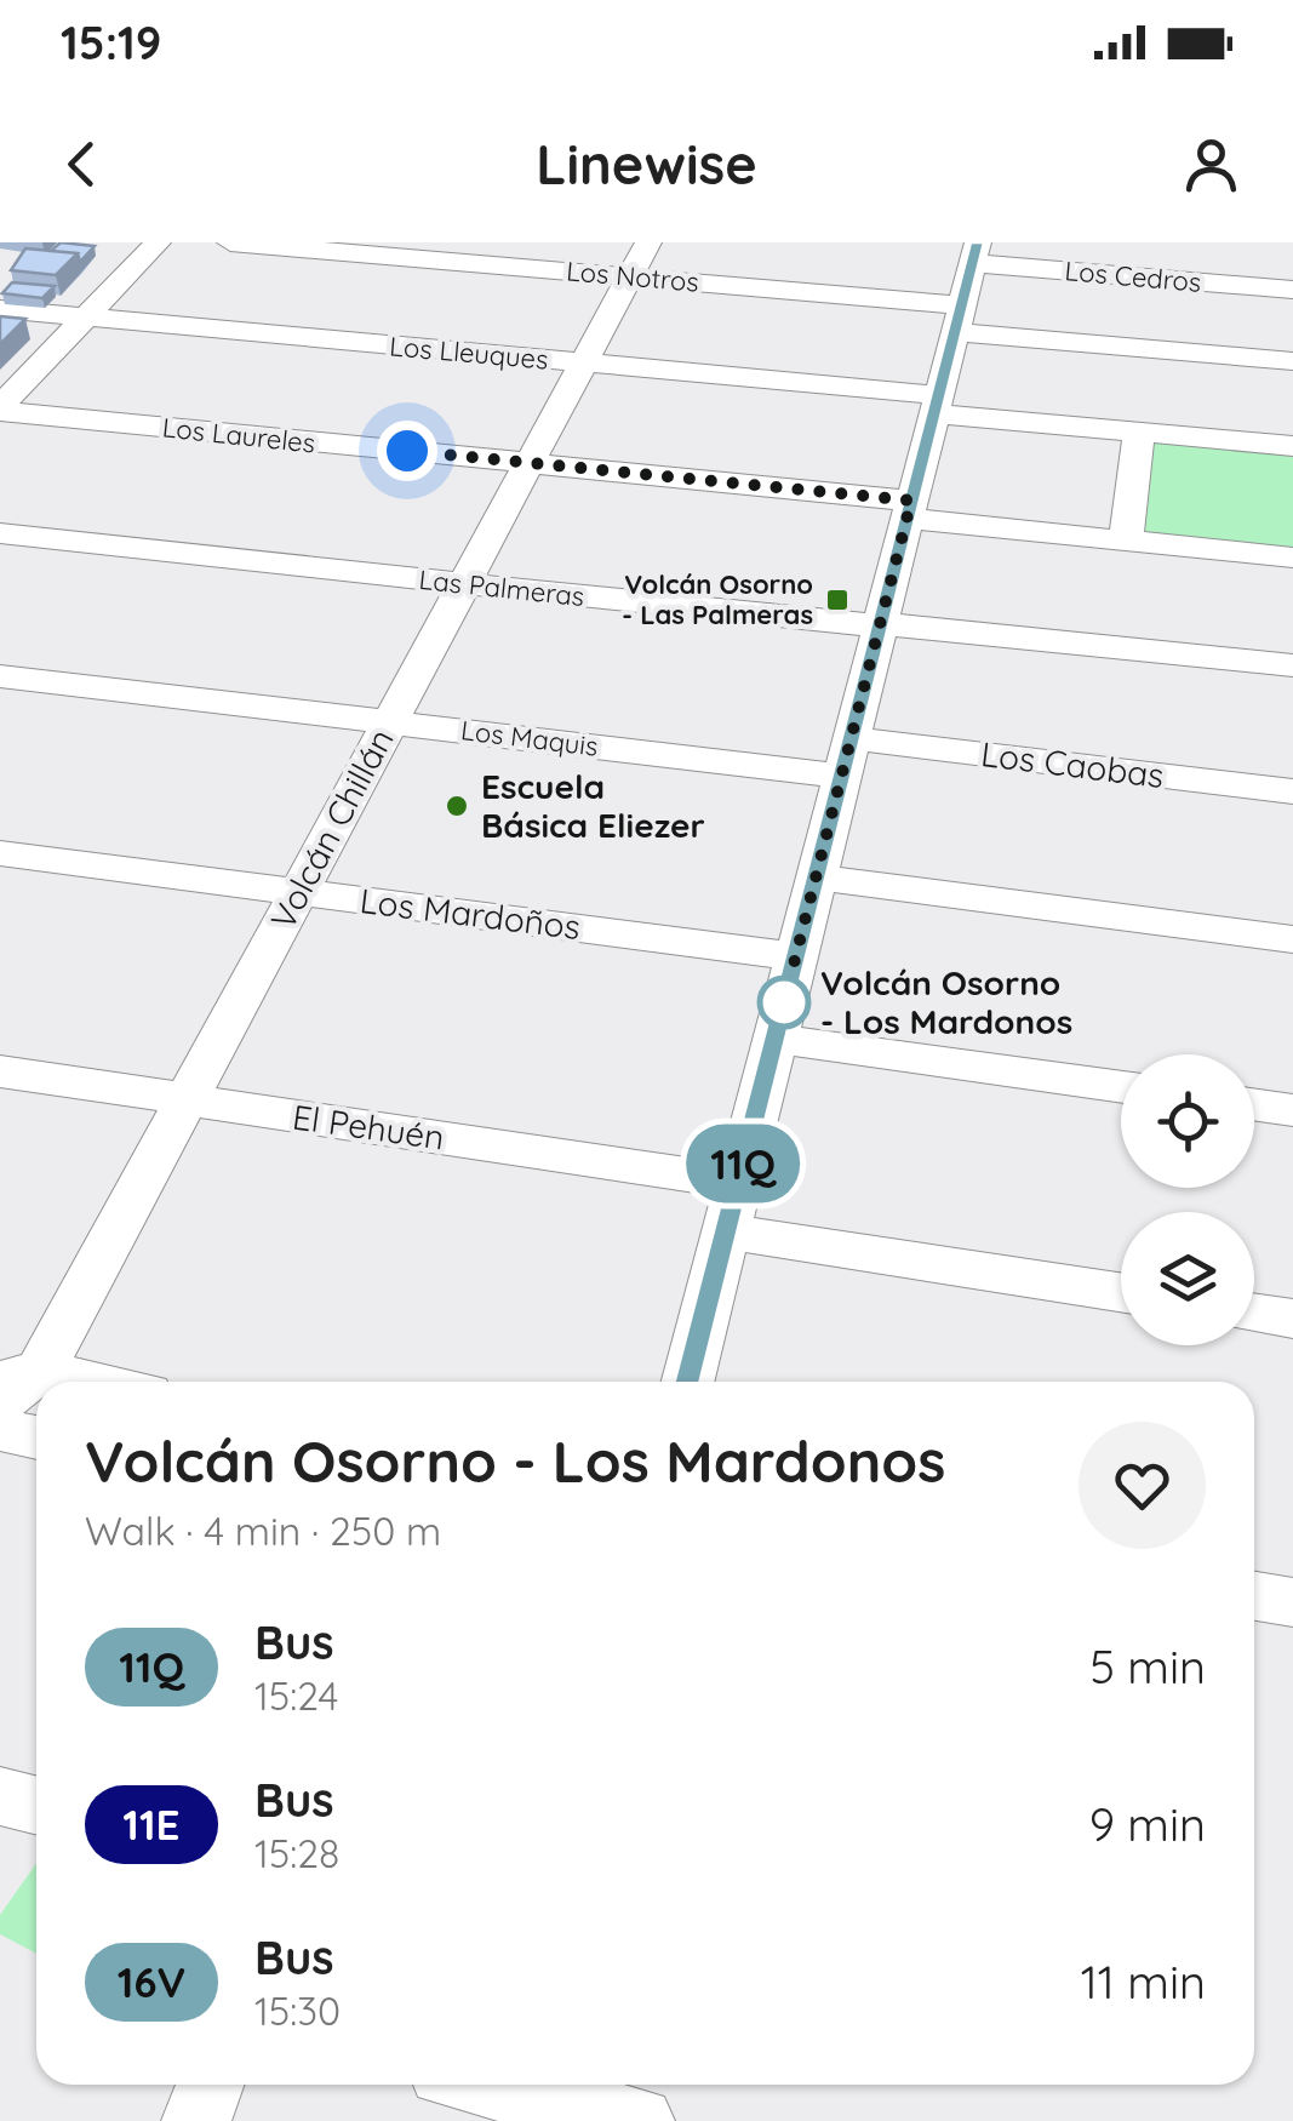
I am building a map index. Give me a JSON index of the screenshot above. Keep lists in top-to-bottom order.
{
  "streets": {
    "street": [
      "Los Notros",
      "Los Cedros",
      "Los Lleuques",
      "Los Laureles",
      "Las Palmeras",
      "Los Maquis",
      "Los Caobas",
      "Volcán Chillán",
      "Los Mardoños",
      "El Pehuén"
    ]
  },
  "crossings": [
    ["Los Notros", "Volcán Chillán"],
    ["Los Lleuques", "Volcán Chillán"],
    ["Los Laureles", "Volcán Chillán"],
    ["Las Palmeras", "Volcán Chillán"],
    ["Los Maquis", "Los Caobas"],
    ["Los Maquis", "Volcán Chillán"],
    ["Volcán Chillán", "Los Mardoños"],
    ["Volcán Chillán", "El Pehuén"]
  ],
  "places": {
    "transit": ["Volcán Osorno - Las Palmeras"],
    "other": ["Escuela Básica Eliezer", "Volcán Osorno - Los Mardonos"]
  },
  "lines": ["bus line 11Q"],
  "page": {
    "status": "15:19",
    "header": "Linewise",
    "on_map": "11Q",
    "heading": ["Volcán Osorno - Los Mardonos", "Walk · 4 min · 250 m"],
    "list": [
      {
        "mark": "11Q",
        "name": "Bus",
        "note": "15:24",
        "value": "5 min"
      },
      {
        "mark": "11E",
        "name": "Bus",
        "note": "15:28",
        "value": "9 min"
      },
      {
        "mark": "16V",
        "name": "Bus",
        "note": "15:30",
        "value": "11 min"
      }
    ]
  }
}
